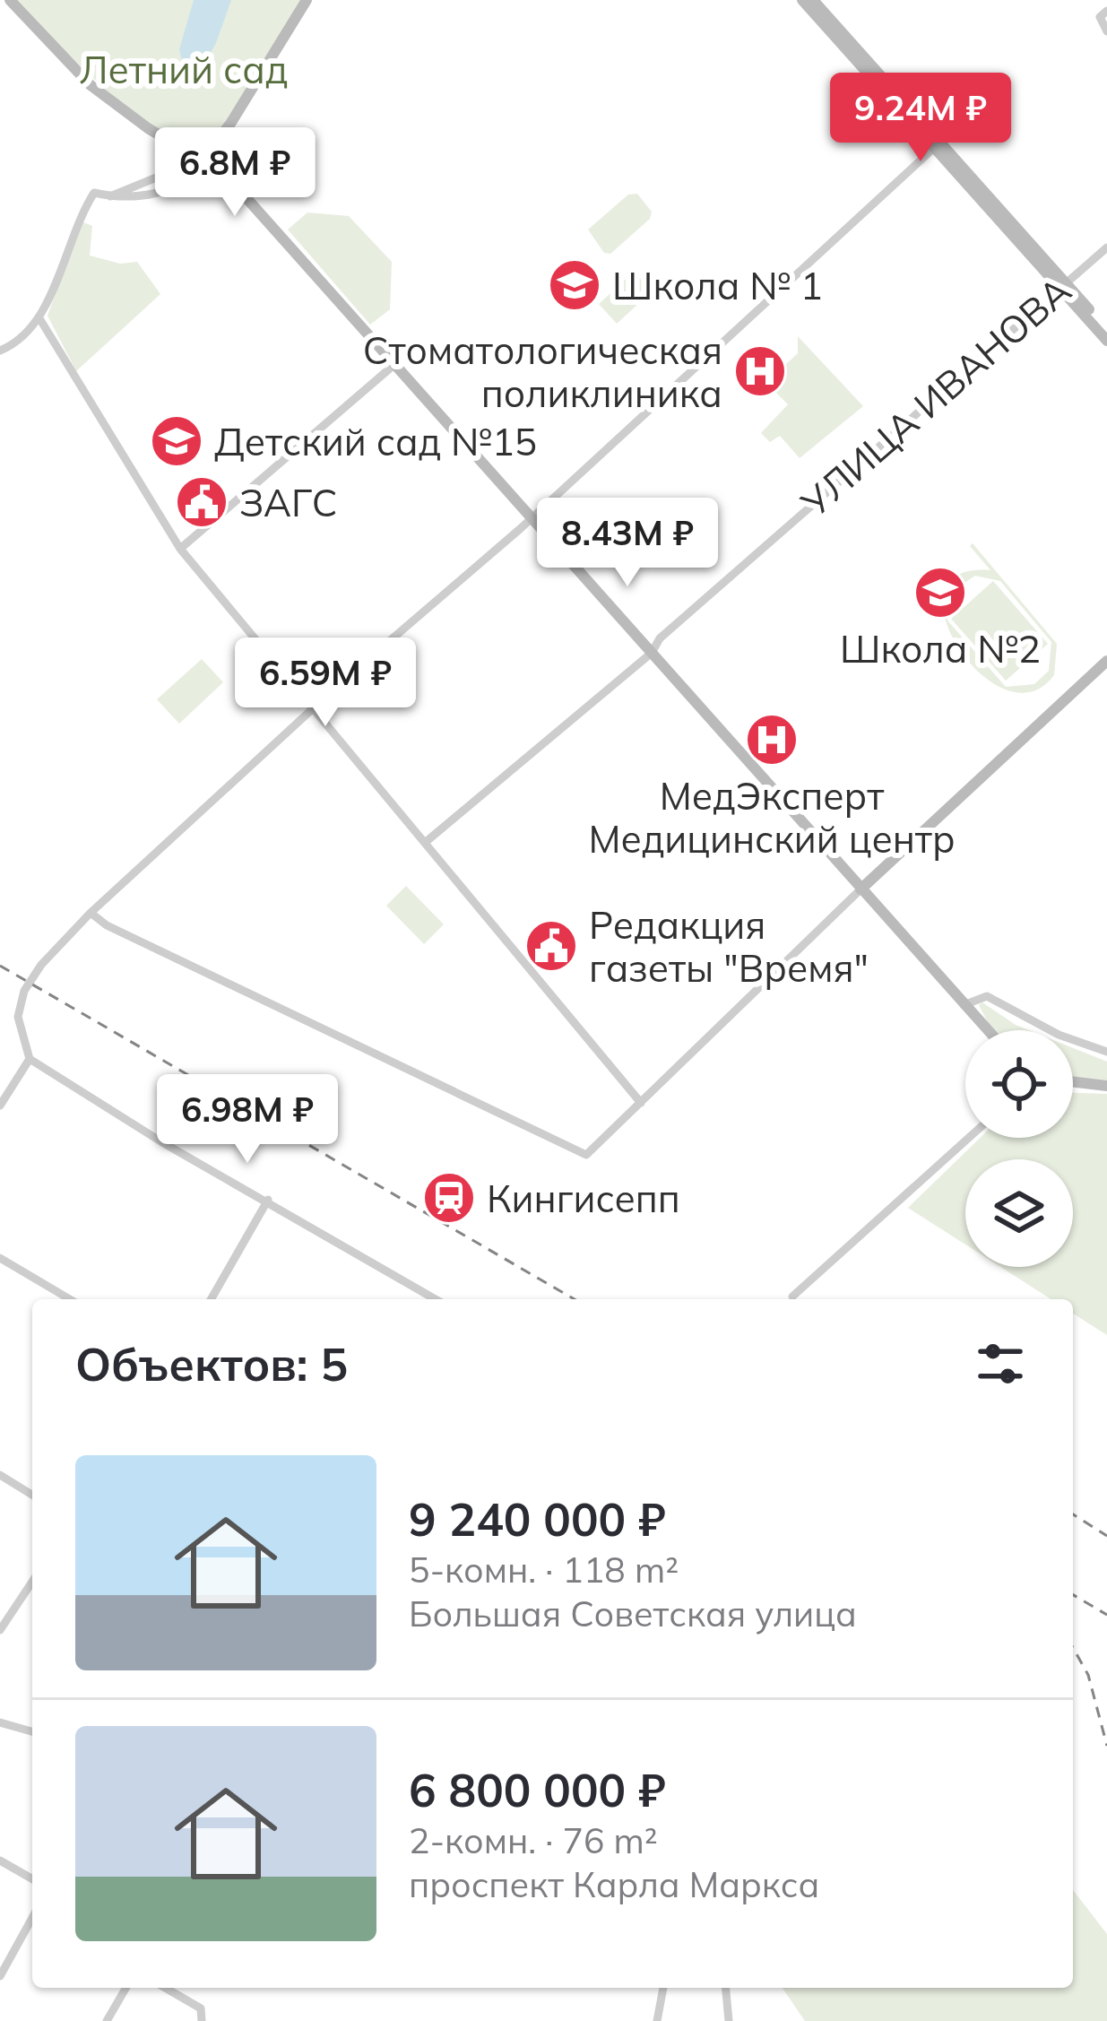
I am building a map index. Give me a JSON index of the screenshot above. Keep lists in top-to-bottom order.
{
  "streets": {
    "street": ["УЛИЦА ИВАНОВА"]
  },
  "parks": ["Летний сад"],
  "places": {
    "school or university": ["Школа № 1", "Детский сад №15", "Школа №2"],
    "hospital": ["Стоматологическая поликлиника", "МедЭксперт Медицинский центр"],
    "public building": ["ЗАГС", "Редакция газеты \"Время\""],
    "station": ["Кингисепп"]
  },
  "page": {
    "price": [
      "9.24M ₽",
      "6.8M ₽",
      "8.43M ₽",
      "6.59M ₽",
      "6.98M ₽"
    ],
    "heading": "Объектов: 5",
    "list": [
      {
        "name": "9 240 000 ₽",
        "note": "5-комн. · 118 m² · Большая Советская улица"
      },
      {
        "name": "6 800 000 ₽",
        "note": "2-комн. · 76 m² · проспект Карла Маркса"
      }
    ]
  }
}
